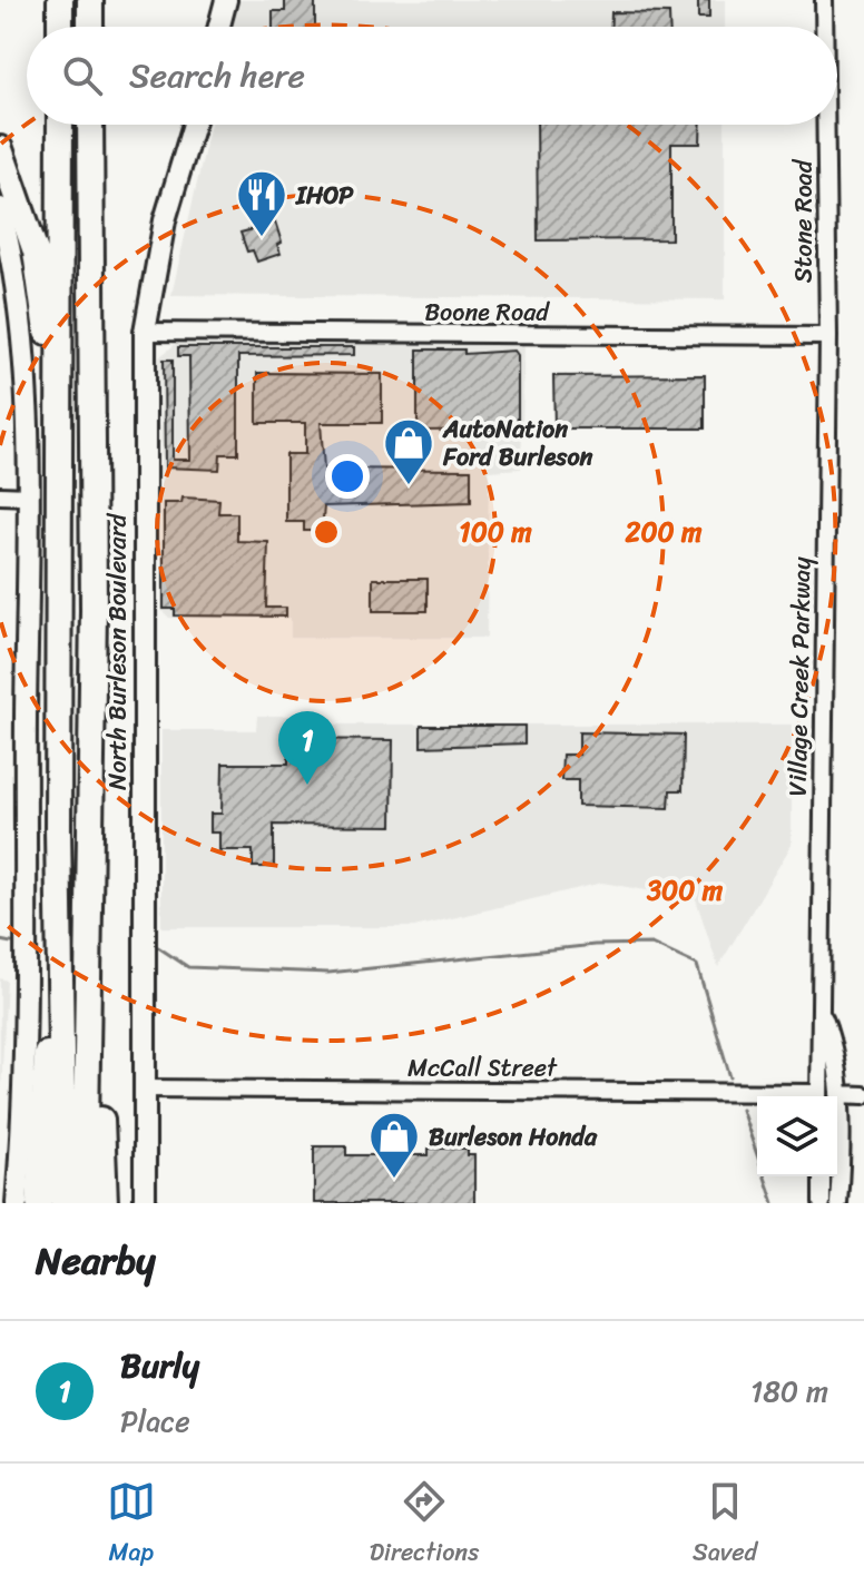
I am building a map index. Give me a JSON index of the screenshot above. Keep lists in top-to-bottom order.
{
  "streets": {
    "main road": ["North Burleson Boulevard"],
    "street": [
      "Stone Road",
      "Boone Road",
      "Village Creek Parkway",
      "McCall Street"
    ]
  },
  "crossings": [
    ["Stone Road", "Boone Road"],
    ["Stone Road", "Village Creek Parkway"],
    ["Boone Road", "North Burleson Boulevard"],
    ["Boone Road", "Village Creek Parkway"],
    ["North Burleson Boulevard", "McCall Street"]
  ],
  "places": {
    "restaurant": ["IHOP"],
    "shop": ["AutoNation Ford Burleson", "Burleson Honda"]
  },
  "page": {
    "search": "Search here",
    "pins": "1",
    "heading": "Nearby",
    "list": [
      {
        "mark": "1",
        "name": "Burly",
        "note": "Place",
        "value": "180 m"
      }
    ],
    "nav": ["Map", "Directions", "Saved"]
  },
  "rings": ["100 m", "200 m", "300 m"]
}
